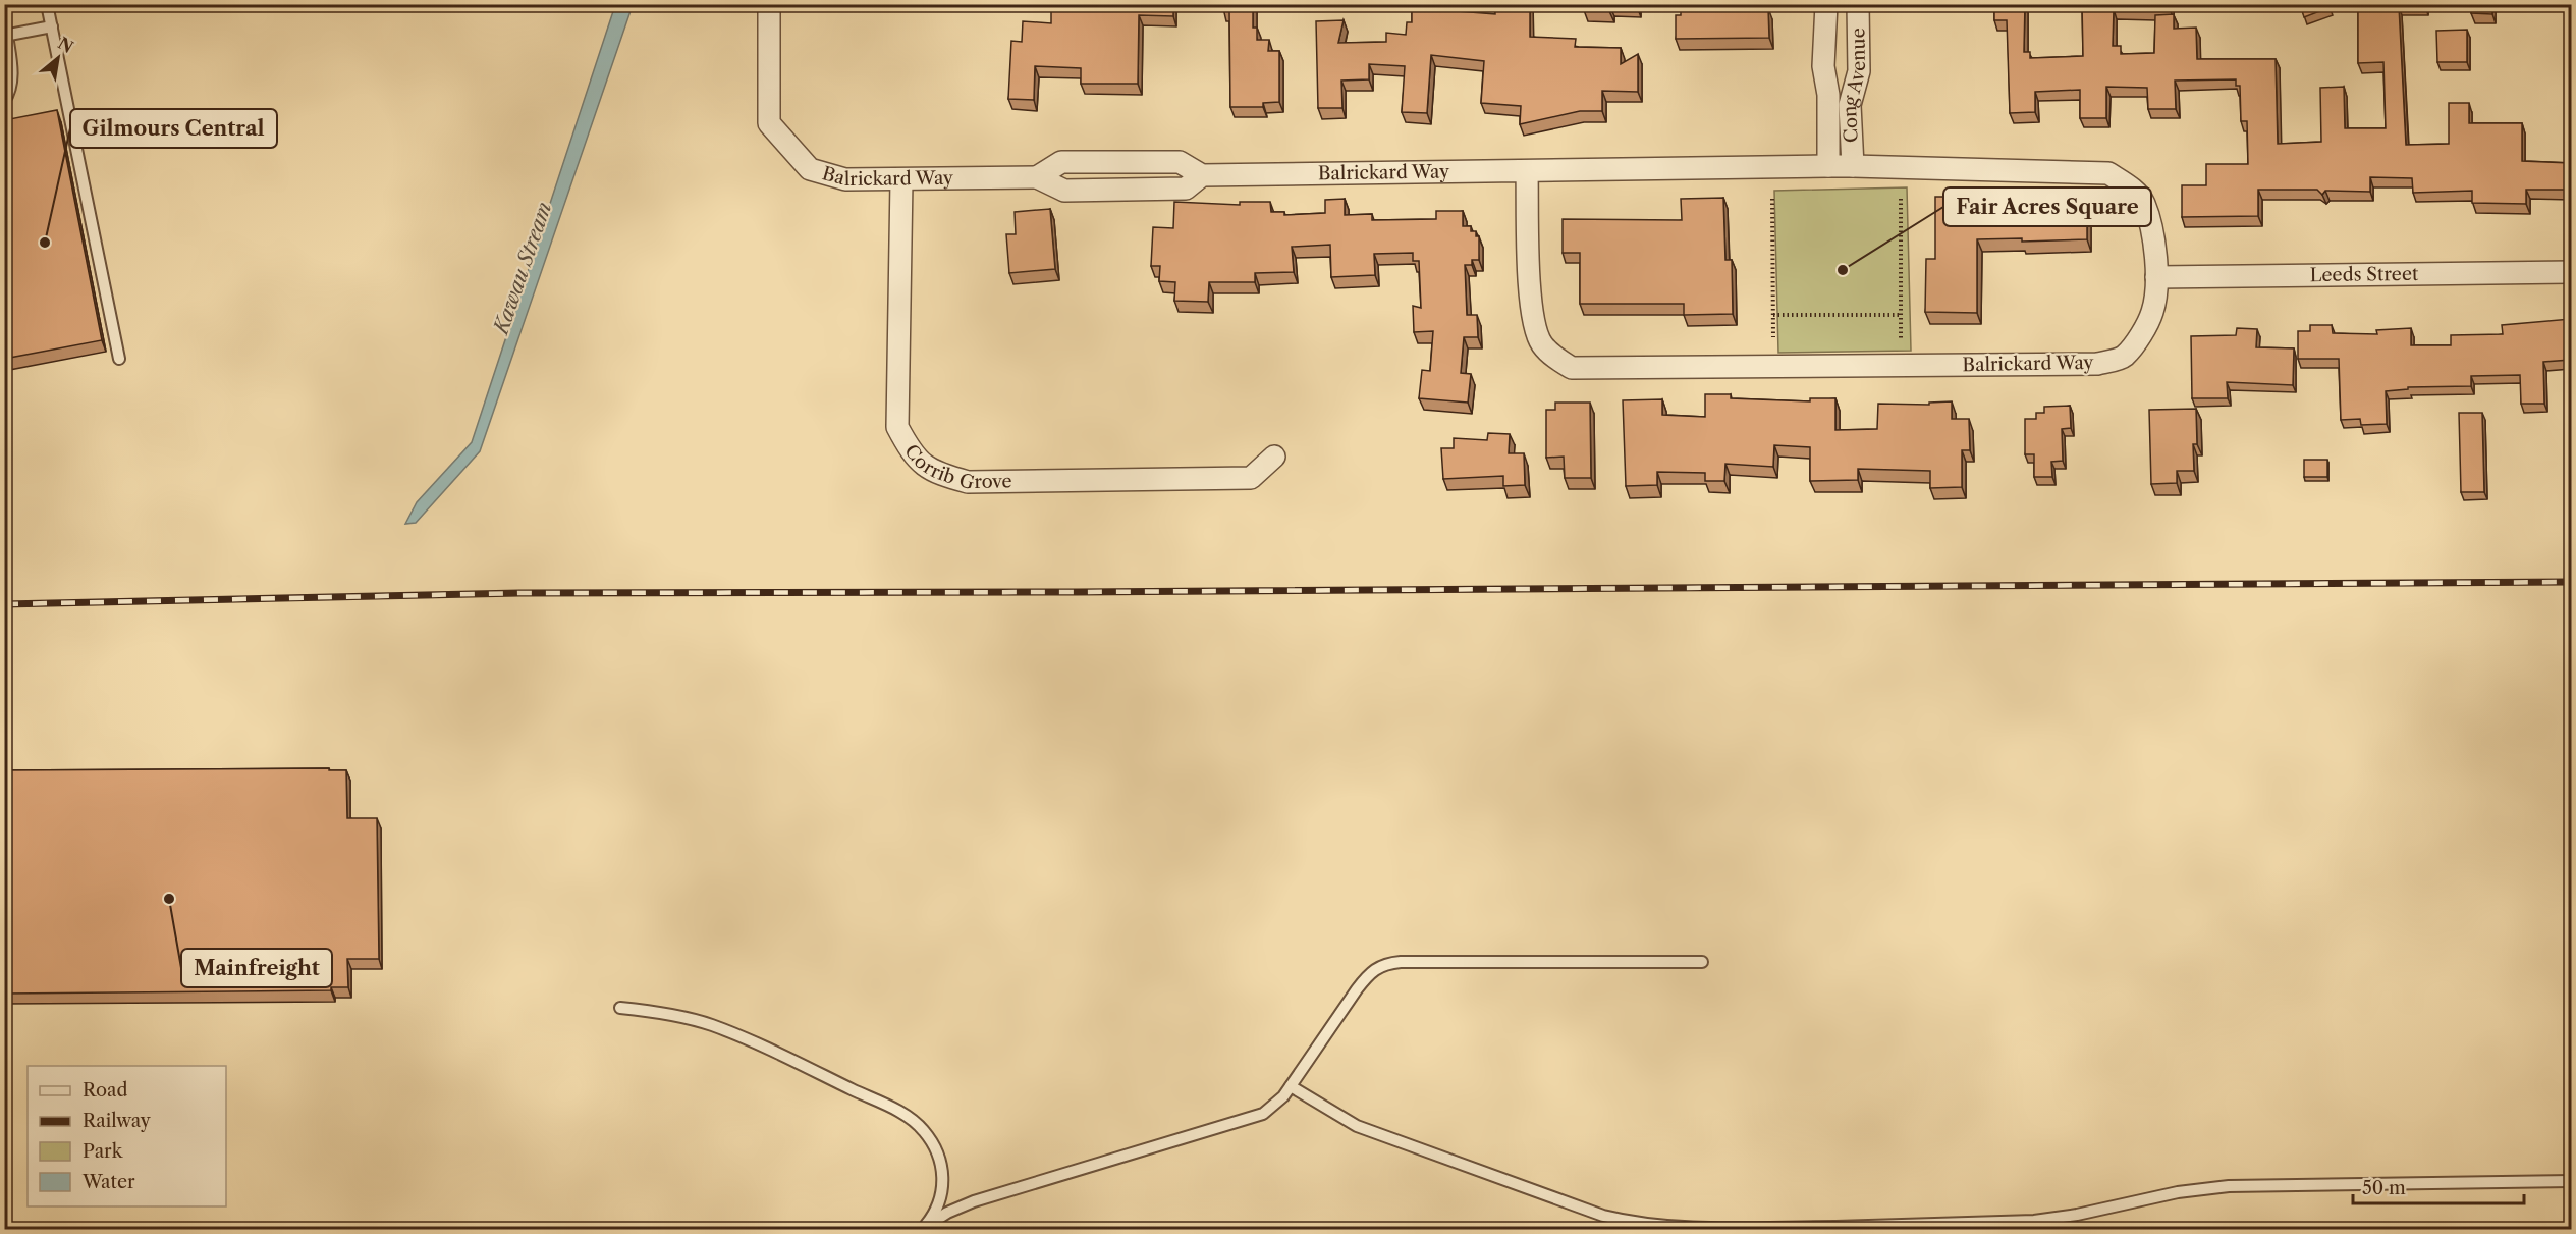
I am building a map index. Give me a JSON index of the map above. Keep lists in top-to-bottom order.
{
  "streets": {
    "street": [
      "Cong Avenue",
      "Balrickard Way",
      "Leeds Street",
      "Corrib Grove"
    ]
  },
  "crossings": [
    ["Cong Avenue", "Balrickard Way"],
    ["Balrickard Way", "Leeds Street"],
    ["Balrickard Way", "Corrib Grove"]
  ],
  "water": ["Kawau Stream"],
  "places": ["Gilmours Central", "Fair Acres Square", "Mainfreight"],
  "legend": [
    "Road",
    "Railway",
    "Park",
    "Water"
  ],
  "scale_bar": "50 m",
  "north": "top right"
}
